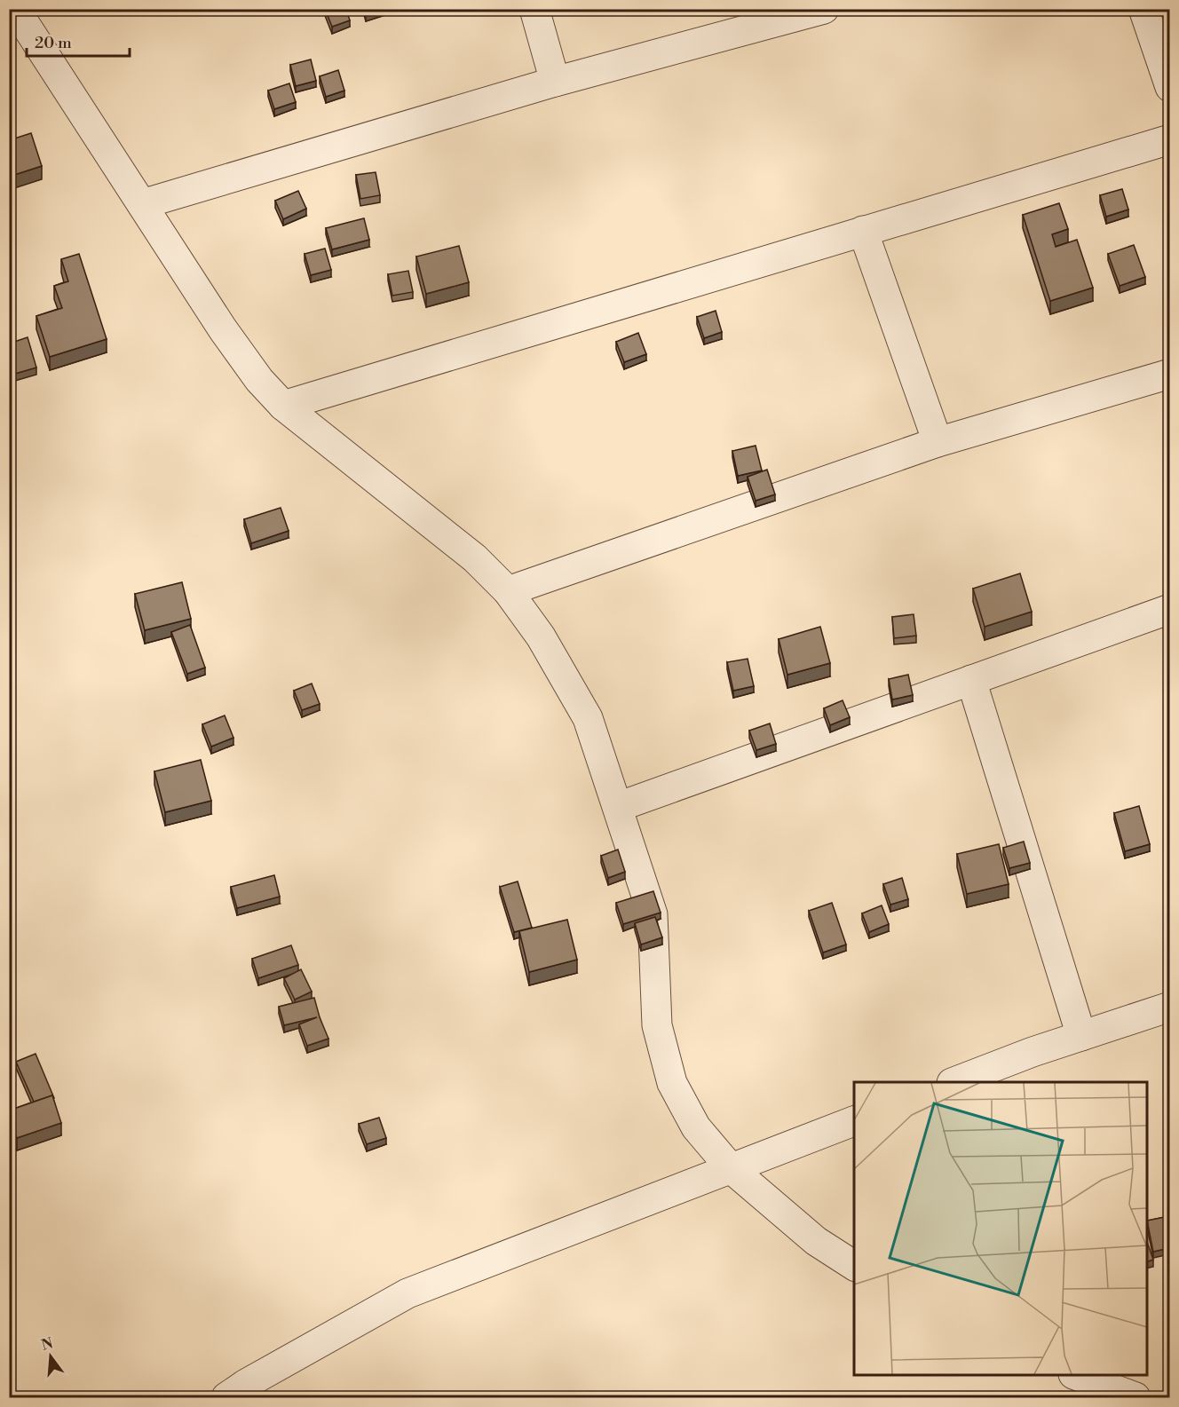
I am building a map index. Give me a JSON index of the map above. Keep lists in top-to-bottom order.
{
  "scale_bar": "20 m",
  "north": "top"
}
